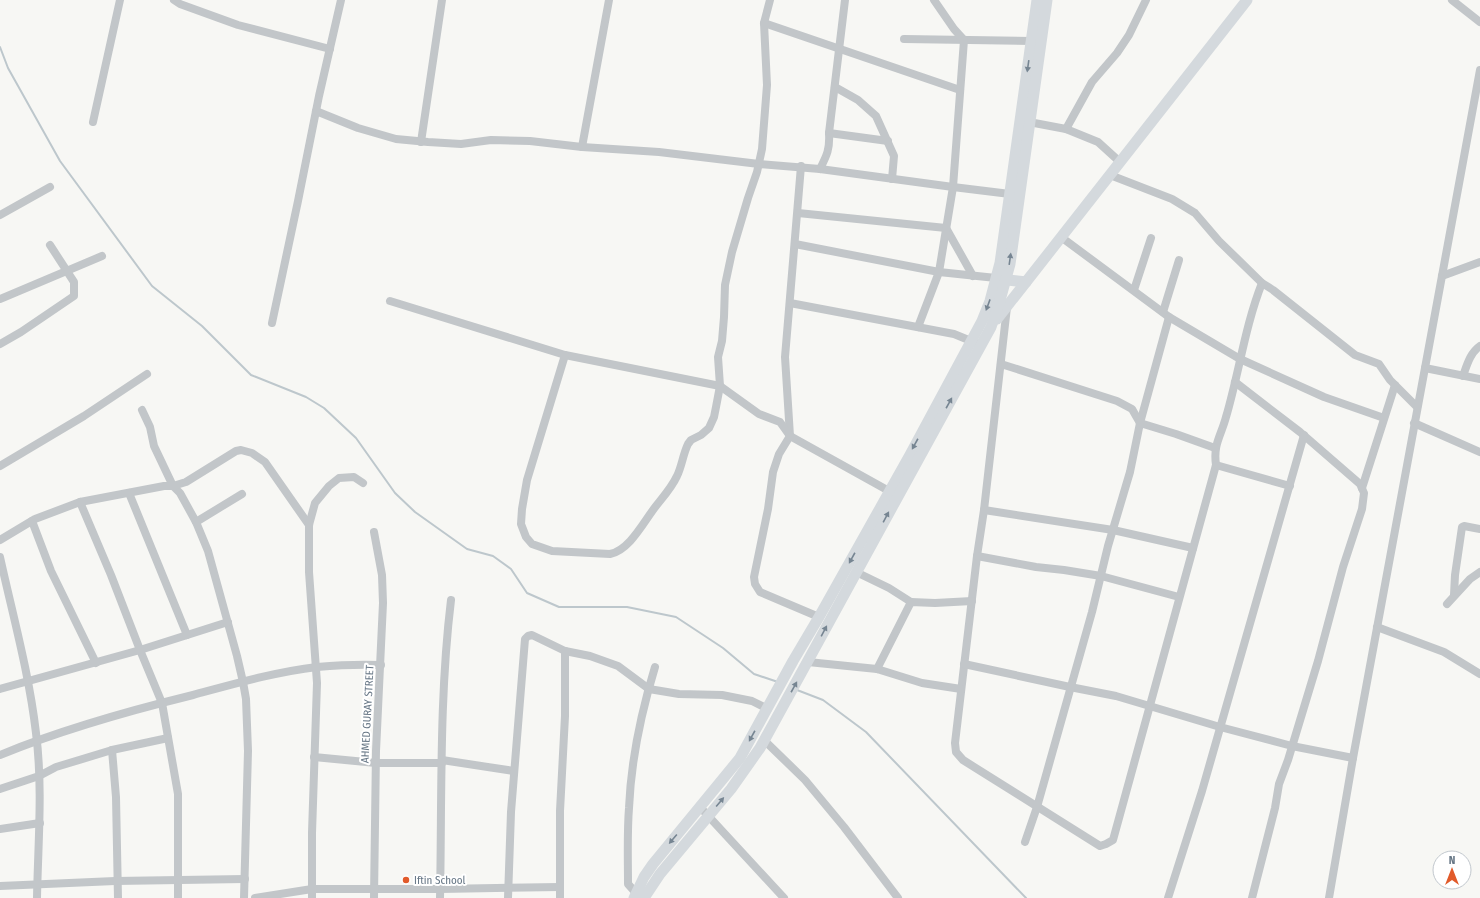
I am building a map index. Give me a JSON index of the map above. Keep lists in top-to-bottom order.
{
  "streets": {
    "street": ["AHMED GURAY STREET"]
  },
  "places": ["Iftin School"],
  "north": "top"
}
